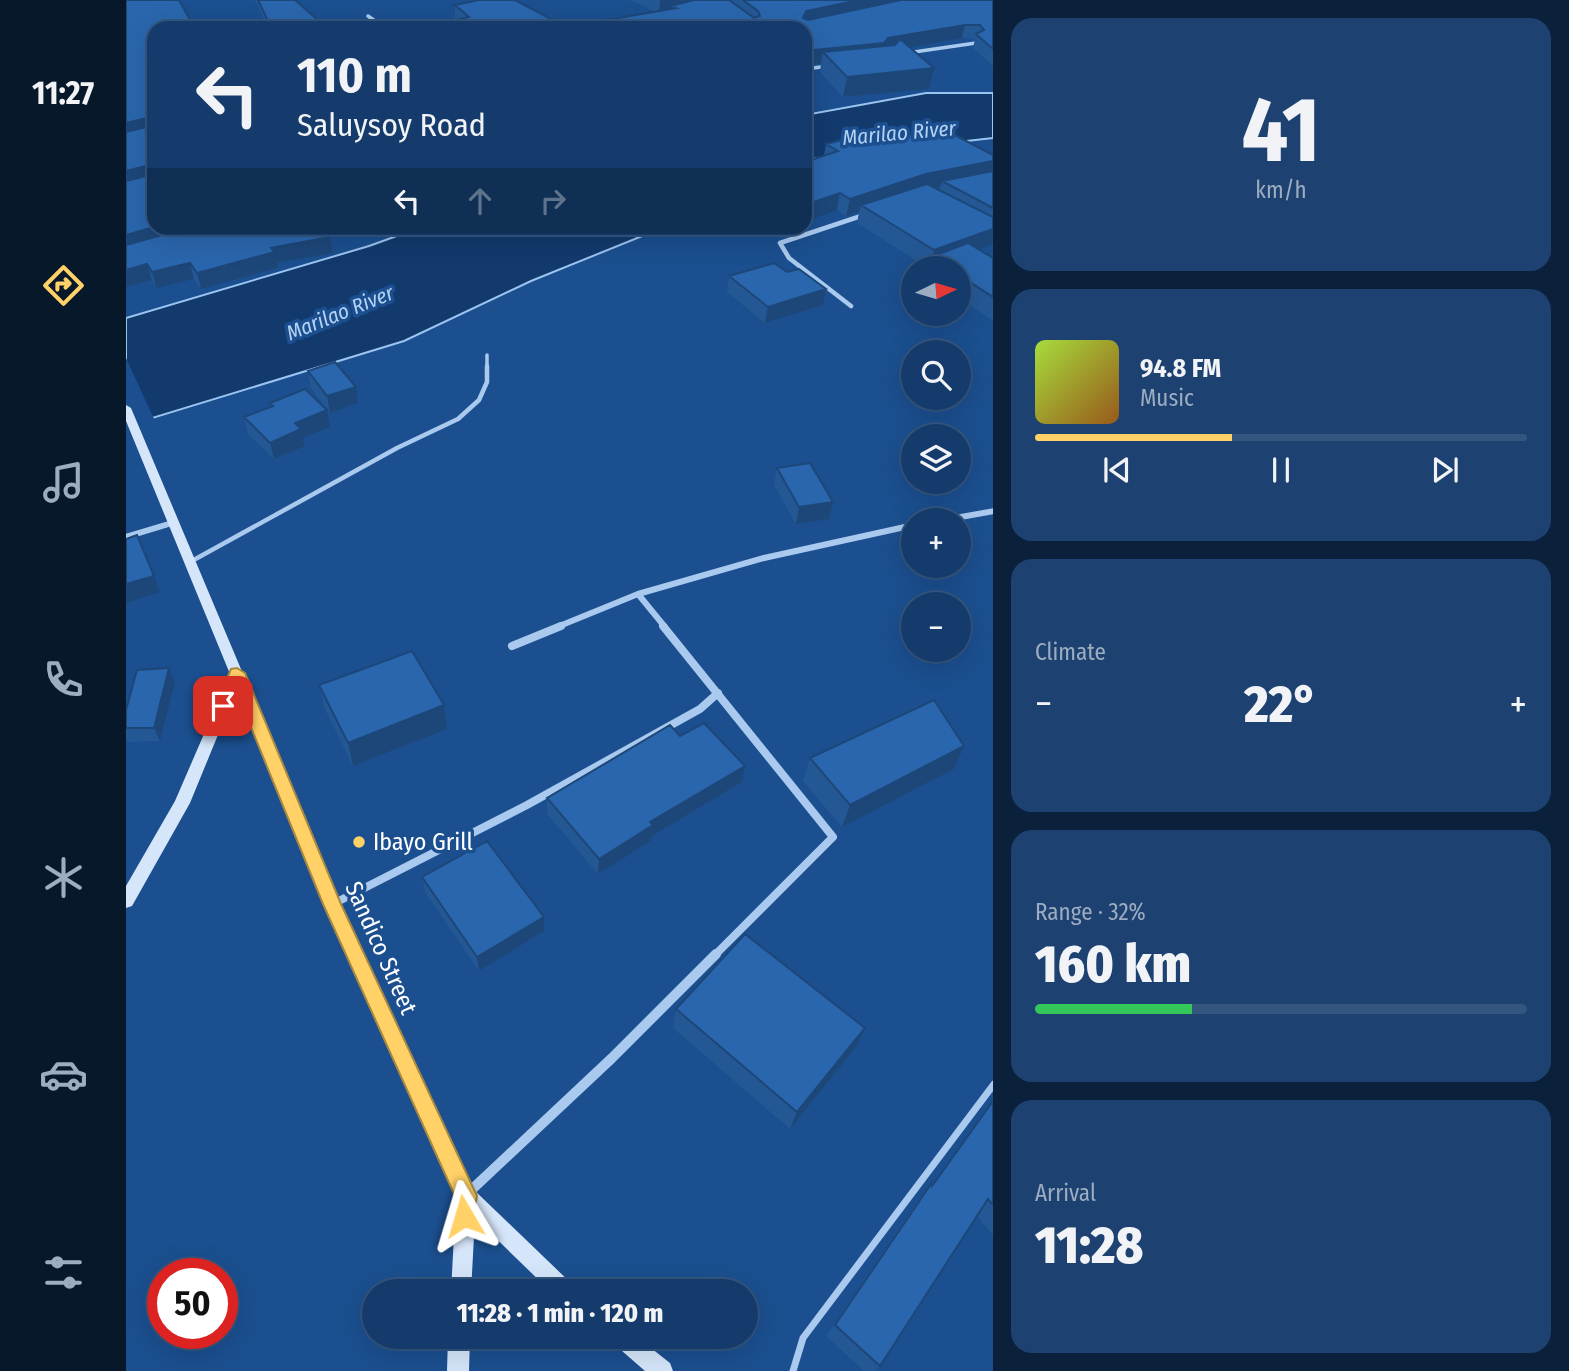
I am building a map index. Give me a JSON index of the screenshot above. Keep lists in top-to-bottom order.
{
  "streets": {
    "main road": ["Sandico Street"]
  },
  "water": ["Marilao River"],
  "places": ["Ibayo Grill"],
  "north": "right",
  "page": {
    "tabs": "11:27",
    "tile": [
      ["41", "km/h"],
      "Climate",
      ["Range · 32%", "160 km"],
      ["Arrival", "11:28"]
    ],
    "turn": ["110 m", "Saluysoy Road"],
    "map_buttons": ["+", "−"],
    "song": ["94.8 FM", "Music"],
    "heat": ["−", "22°", "+"],
    "limit": "50",
    "trip": "11:28 · 1 min · 120 m"
  }
}
